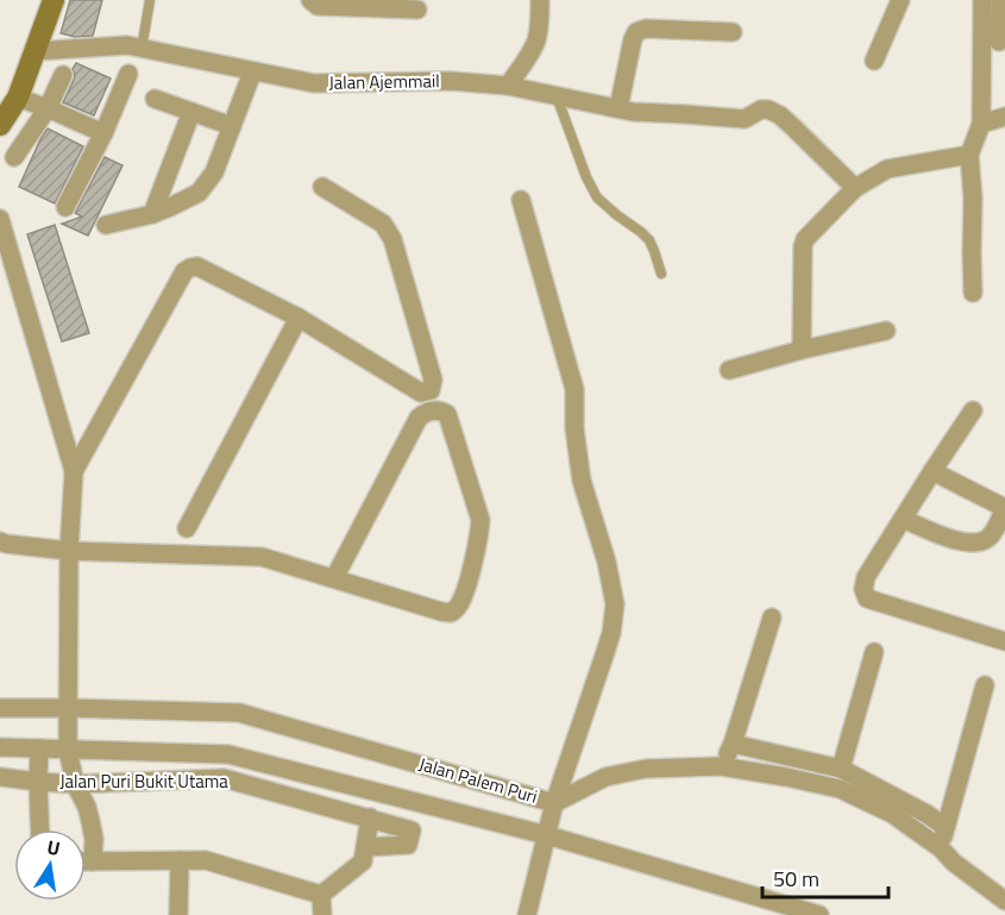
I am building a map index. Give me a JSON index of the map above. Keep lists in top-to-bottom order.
{
  "streets": {
    "street": ["Jalan Ajemmail", "Jalan Palem Puri", "Jalan Puri Bukit Utama"]
  },
  "scale_bar": "50 m",
  "north": "top"
}
